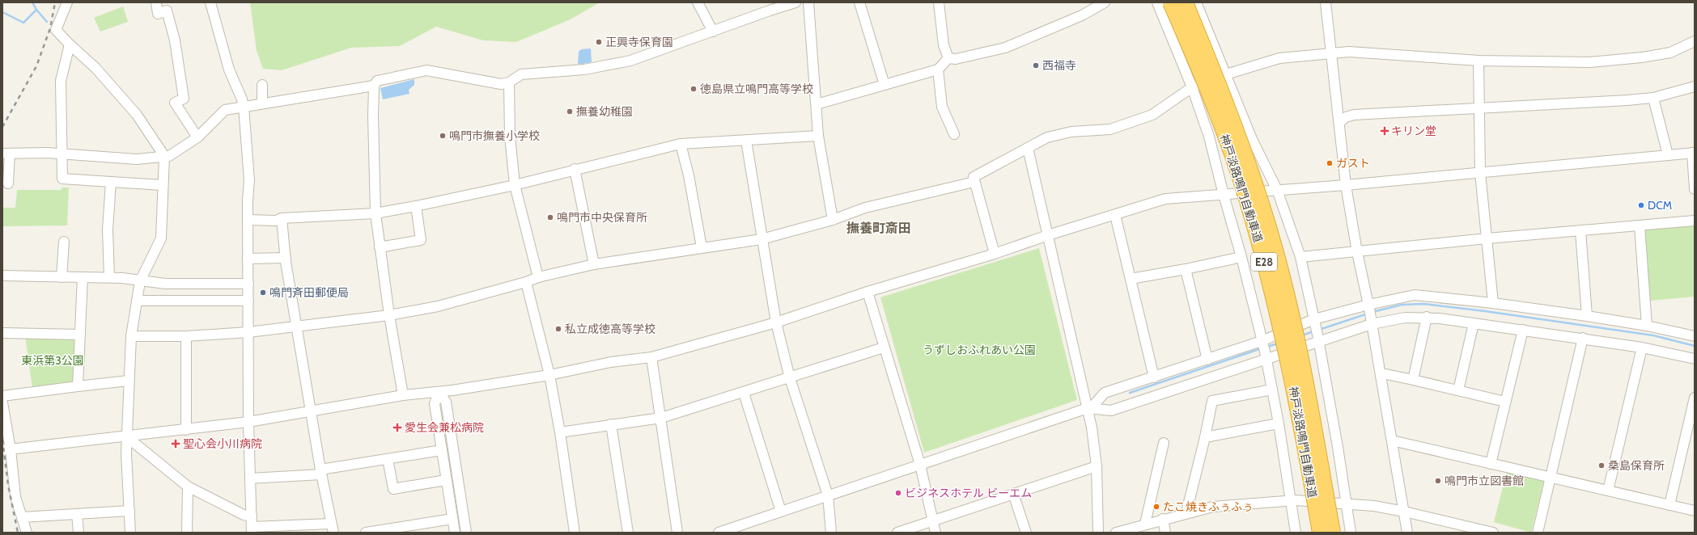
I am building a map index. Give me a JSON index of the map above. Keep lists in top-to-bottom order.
{
  "streets": {
    "highway": ["神戸淡路鳴門自動車道", "E28"]
  },
  "districts": ["撫養町斎田"],
  "parks": ["うずしおふれあい公園", "東浜第3公園"],
  "places": {
    "other": [
      "正興寺保育園",
      "西福寺",
      "徳島県立鳴門高等学校",
      "撫養幼稚園",
      "鳴門市撫養小学校",
      "ガスト",
      "DCM",
      "鳴門市中央保育所",
      "鳴門斉田郵便局",
      "私立成徳高等学校",
      "桑島保育所",
      "鳴門市立図書館",
      "ビジネスホテル ビーエム",
      "たこ焼きふぅふぅ"
    ],
    "health": ["キリン堂", "愛生会兼松病院", "聖心会小川病院"]
  }
}
